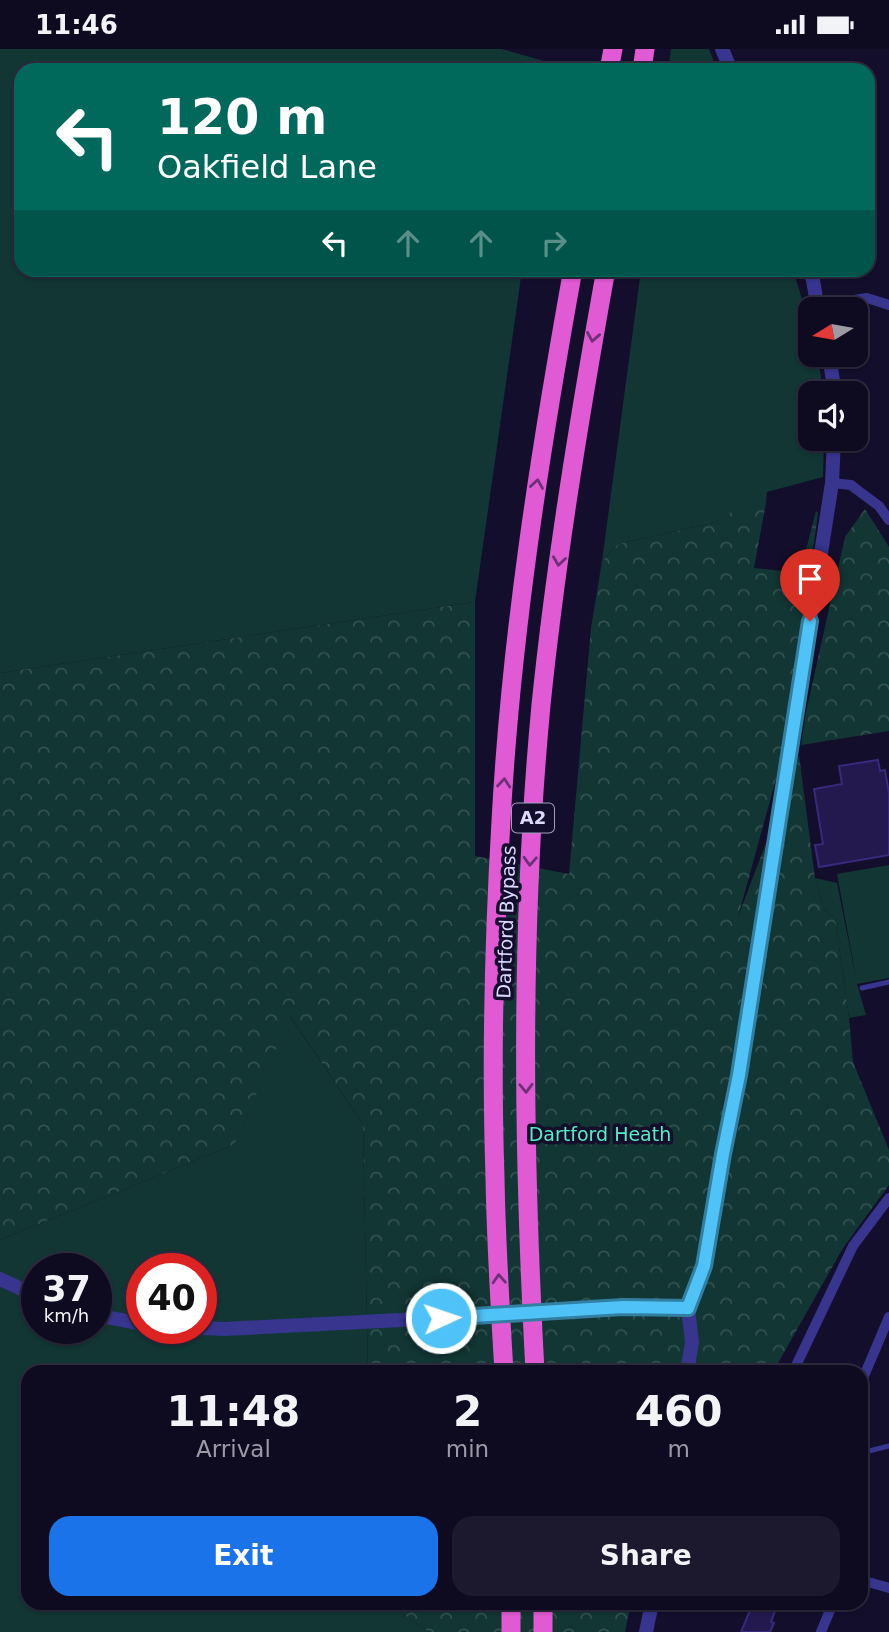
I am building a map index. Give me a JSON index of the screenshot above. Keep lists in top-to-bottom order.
{
  "streets": {
    "highway": ["A2", "Dartford Bypass"]
  },
  "parks": ["Dartford Heath"],
  "north": "left",
  "page": {
    "status": "11:46",
    "turn": ["120 m", "Oakfield Lane"],
    "speed": "37 km/h",
    "limit": "40",
    "eta": [
      "11:48",
      "Arrival",
      "2",
      "min",
      "460",
      "m"
    ],
    "buttons": ["Exit", "Share"]
  }
}
